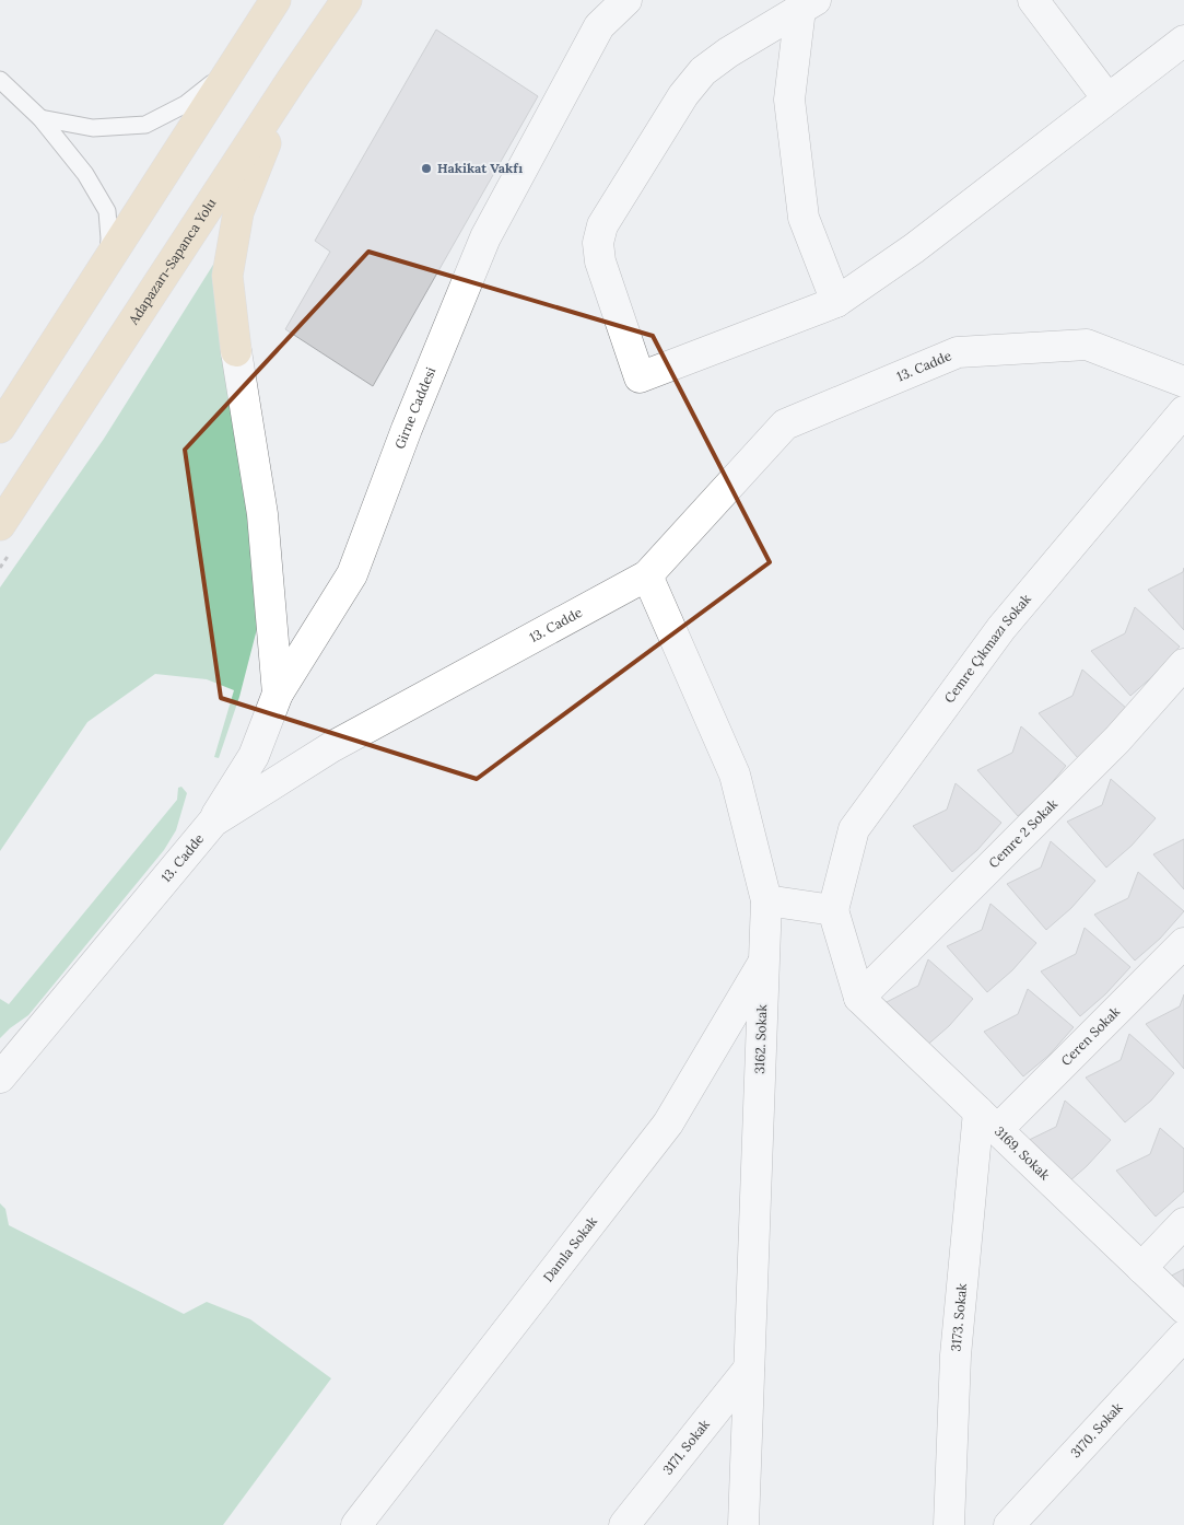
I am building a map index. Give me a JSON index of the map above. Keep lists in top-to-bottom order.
{
  "streets": {
    "main road": ["Adapazarı-Sapanca Yolu"],
    "street": [
      "13. Cadde",
      "Girne Caddesi",
      "Cemre Çıkmazı Sokak",
      "Cemre 2 Sokak",
      "Ceren Sokak",
      "3162. Sokak",
      "3169. Sokak",
      "Damla Sokak",
      "3173. Sokak",
      "3170. Sokak",
      "3171. Sokak"
    ]
  },
  "crossings": [
    ["13. Cadde", "Girne Caddesi"],
    ["13. Cadde", "3162. Sokak"],
    ["Cemre 2 Sokak", "3169. Sokak"],
    ["Ceren Sokak", "3169. Sokak"],
    ["Ceren Sokak", "3173. Sokak"],
    ["3162. Sokak", "Damla Sokak"],
    ["3162. Sokak", "3171. Sokak"],
    ["3169. Sokak", "3173. Sokak"]
  ],
  "places": ["Hakikat Vakfı"]
}
